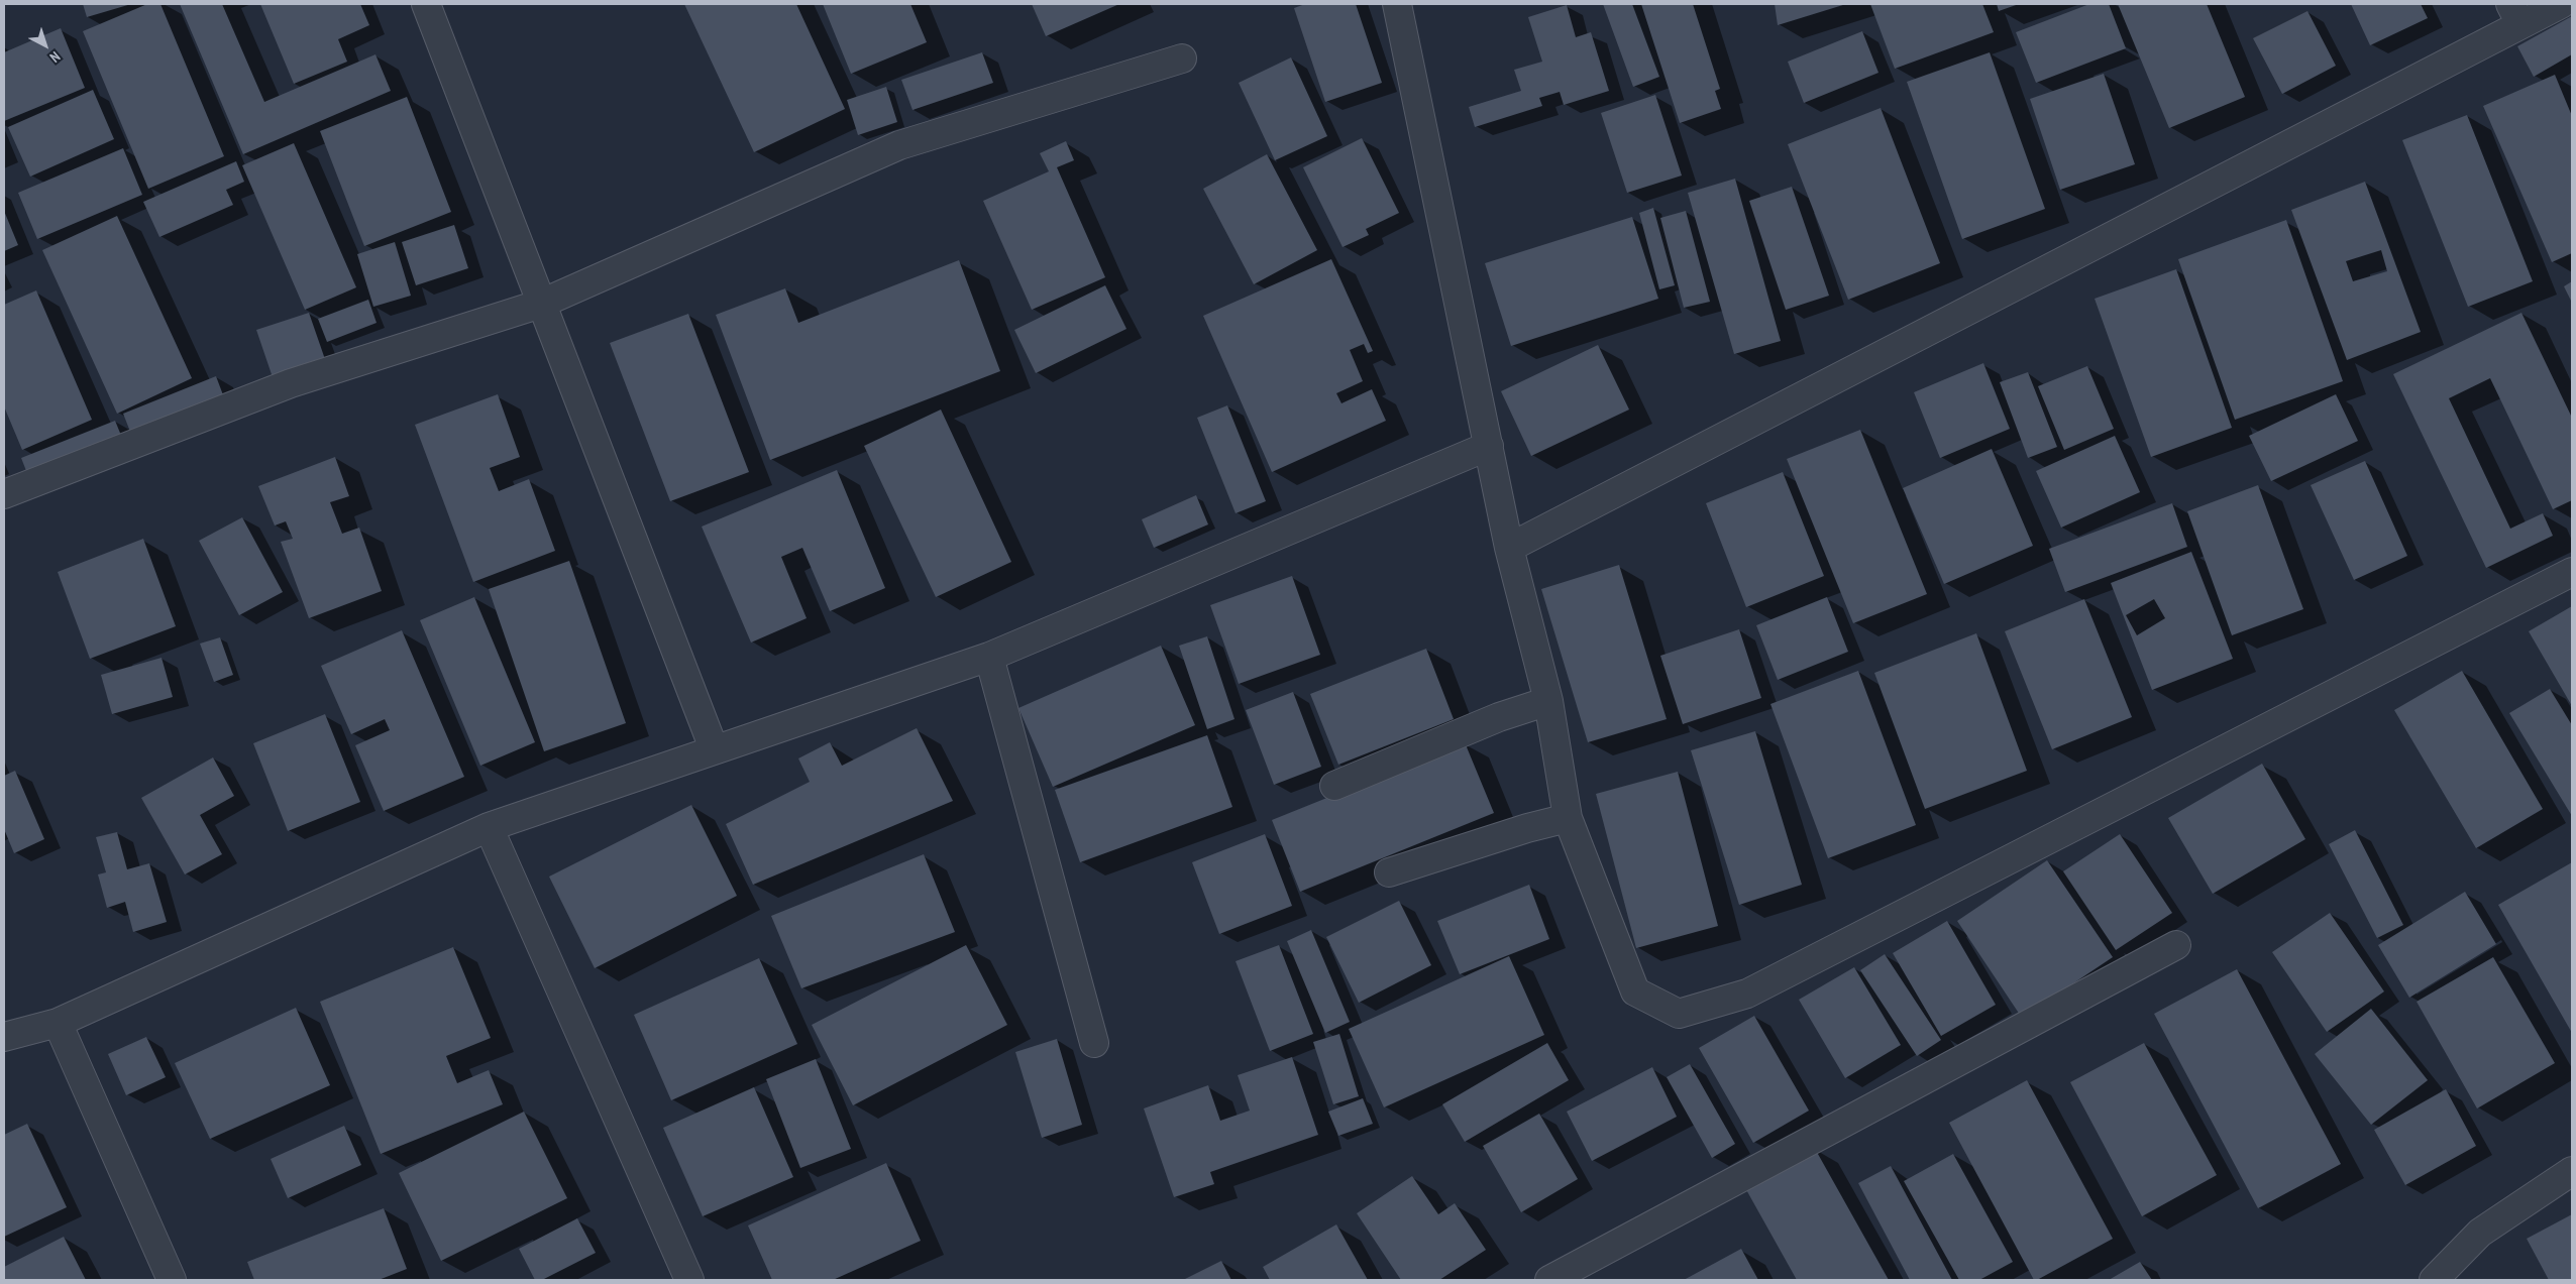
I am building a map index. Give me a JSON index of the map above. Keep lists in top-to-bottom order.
{
  "north": "bottom right"
}
